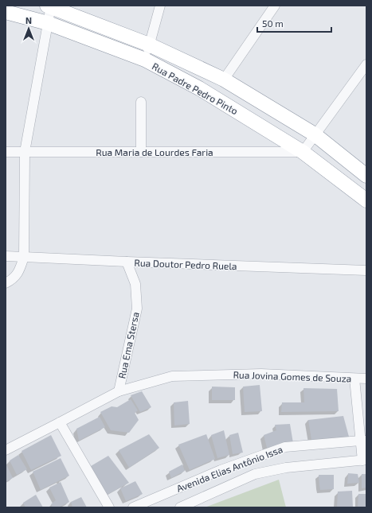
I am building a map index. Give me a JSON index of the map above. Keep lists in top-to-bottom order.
{
  "streets": {
    "highway": ["Rua Padre Pedro Pinto"],
    "street": [
      "Rua Maria de Lourdes Faria",
      "Rua Doutor Pedro Ruela",
      "Rua Ema Stersa",
      "Rua Jovina Gomes de Souza",
      "Avenida Elias Antônio Issa"
    ]
  },
  "crossings": [
    ["Rua Padre Pedro Pinto", "Rua Maria de Lourdes Faria"],
    ["Rua Doutor Pedro Ruela", "Rua Ema Stersa"],
    ["Rua Ema Stersa", "Rua Jovina Gomes de Souza"]
  ],
  "scale_bar": "50 m",
  "north": "top"
}
